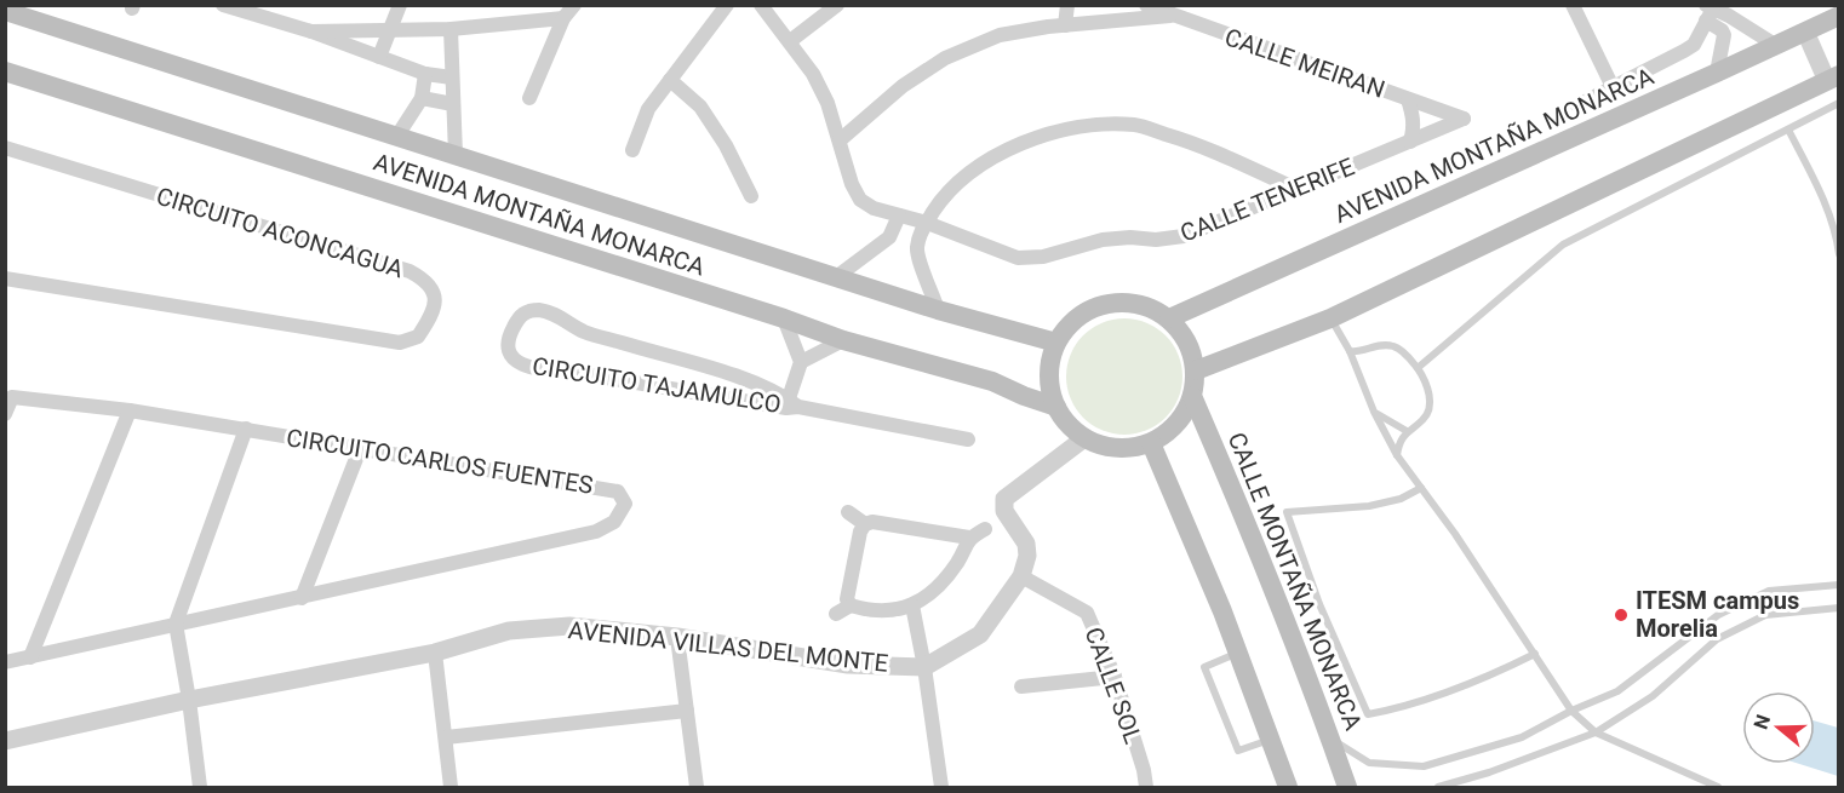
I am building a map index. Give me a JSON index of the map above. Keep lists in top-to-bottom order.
{
  "streets": {
    "main road": ["AVENIDA MONTAÑA MONARCA", "CALLE MONTAÑA MONARCA"],
    "street": [
      "CALLE MEIRAN",
      "CALLE TENERIFE",
      "CIRCUITO ACONCAGUA",
      "CIRCUITO TAJAMULCO",
      "CIRCUITO CARLOS FUENTES",
      "AVENIDA VILLAS DEL MONTE",
      "CALLE SOL"
    ]
  },
  "crossings": [
    ["CALLE MEIRAN", "CALLE TENERIFE"],
    ["AVENIDA MONTAÑA MONARCA", "CALLE MONTAÑA MONARCA"]
  ],
  "places": ["ITESM campus Morelia"],
  "north": "left"
}
